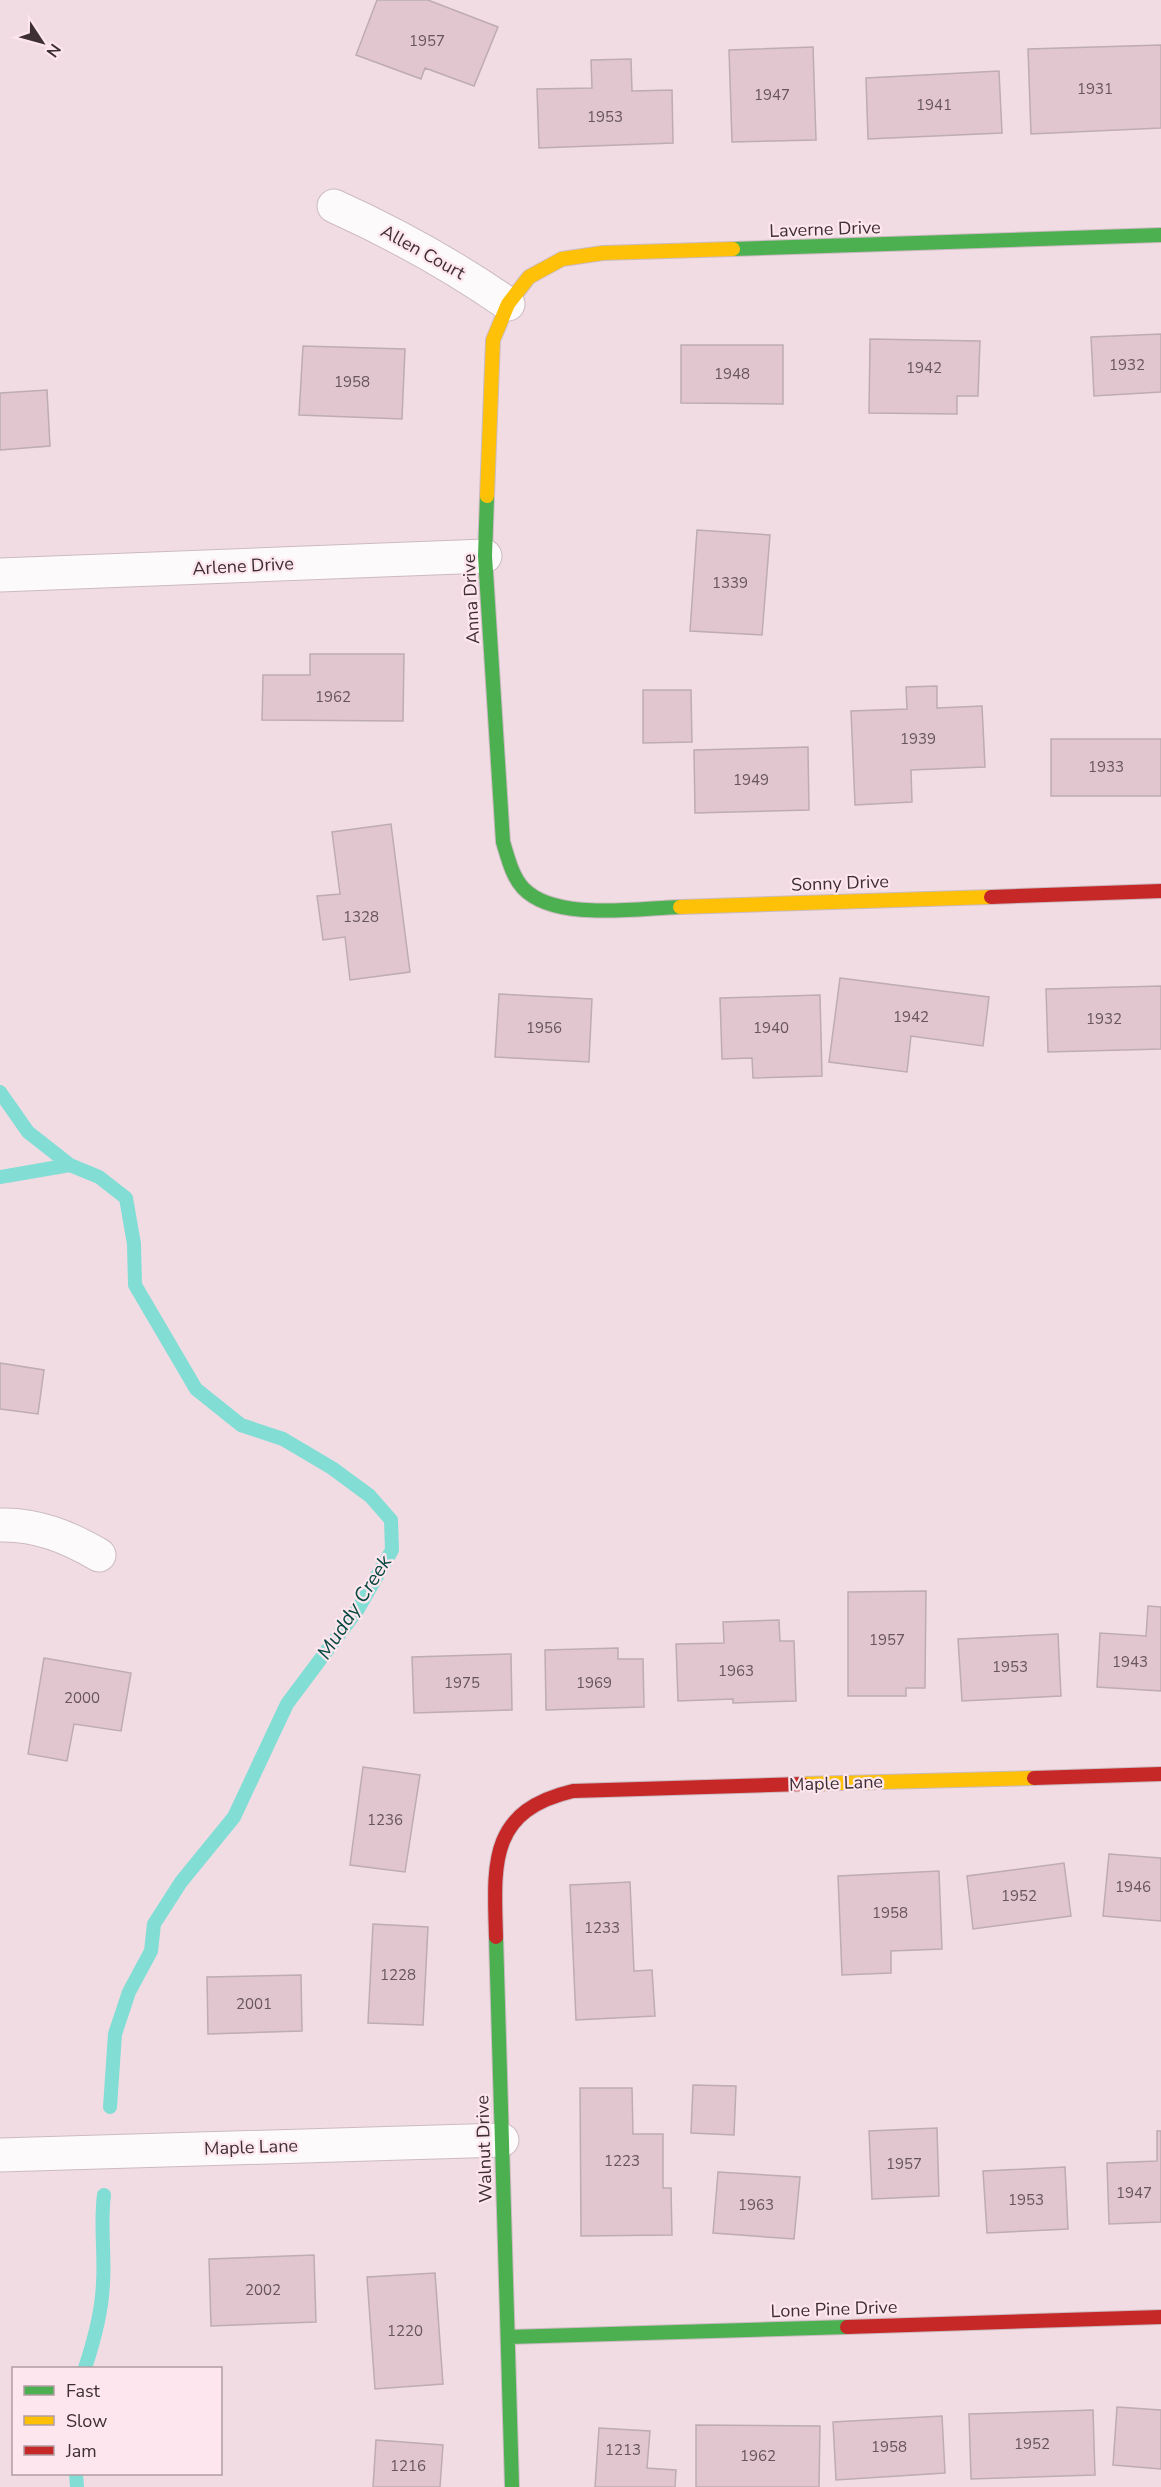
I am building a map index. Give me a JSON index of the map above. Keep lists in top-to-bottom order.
{
  "streets": {
    "street": [
      "Laverne Drive",
      "Allen Court",
      "Arlene Drive",
      "Anna Drive",
      "Sonny Drive",
      "Maple Lane",
      "Walnut Drive",
      "Lone Pine Drive"
    ]
  },
  "crossings": [
    ["Laverne Drive", "Allen Court"],
    ["Laverne Drive", "Anna Drive"],
    ["Allen Court", "Anna Drive"],
    ["Arlene Drive", "Anna Drive"],
    ["Anna Drive", "Sonny Drive"],
    ["Maple Lane", "Walnut Drive"],
    ["Walnut Drive", "Lone Pine Drive"]
  ],
  "water": ["Muddy Creek"],
  "house_numbers": [
    "1957",
    "1931",
    "1947",
    "1941",
    "1953",
    "1932",
    "1942",
    "1948",
    "1958",
    "1339",
    "1962",
    "1939",
    "1933",
    "1949",
    "1328",
    "1942",
    "1932",
    "1956",
    "1940",
    "1957",
    "1943",
    "1953",
    "1963",
    "1975",
    "1969",
    "2000",
    "1236",
    "1946",
    "1952",
    "1958",
    "1233",
    "1228",
    "2001",
    "1223",
    "1957",
    "1947",
    "1953",
    "1963",
    "2002",
    "1220",
    "1952",
    "1958",
    "1213",
    "1962",
    "1216"
  ],
  "legend": ["Fast", "Slow", "Jam"],
  "north": "bottom right"
}
